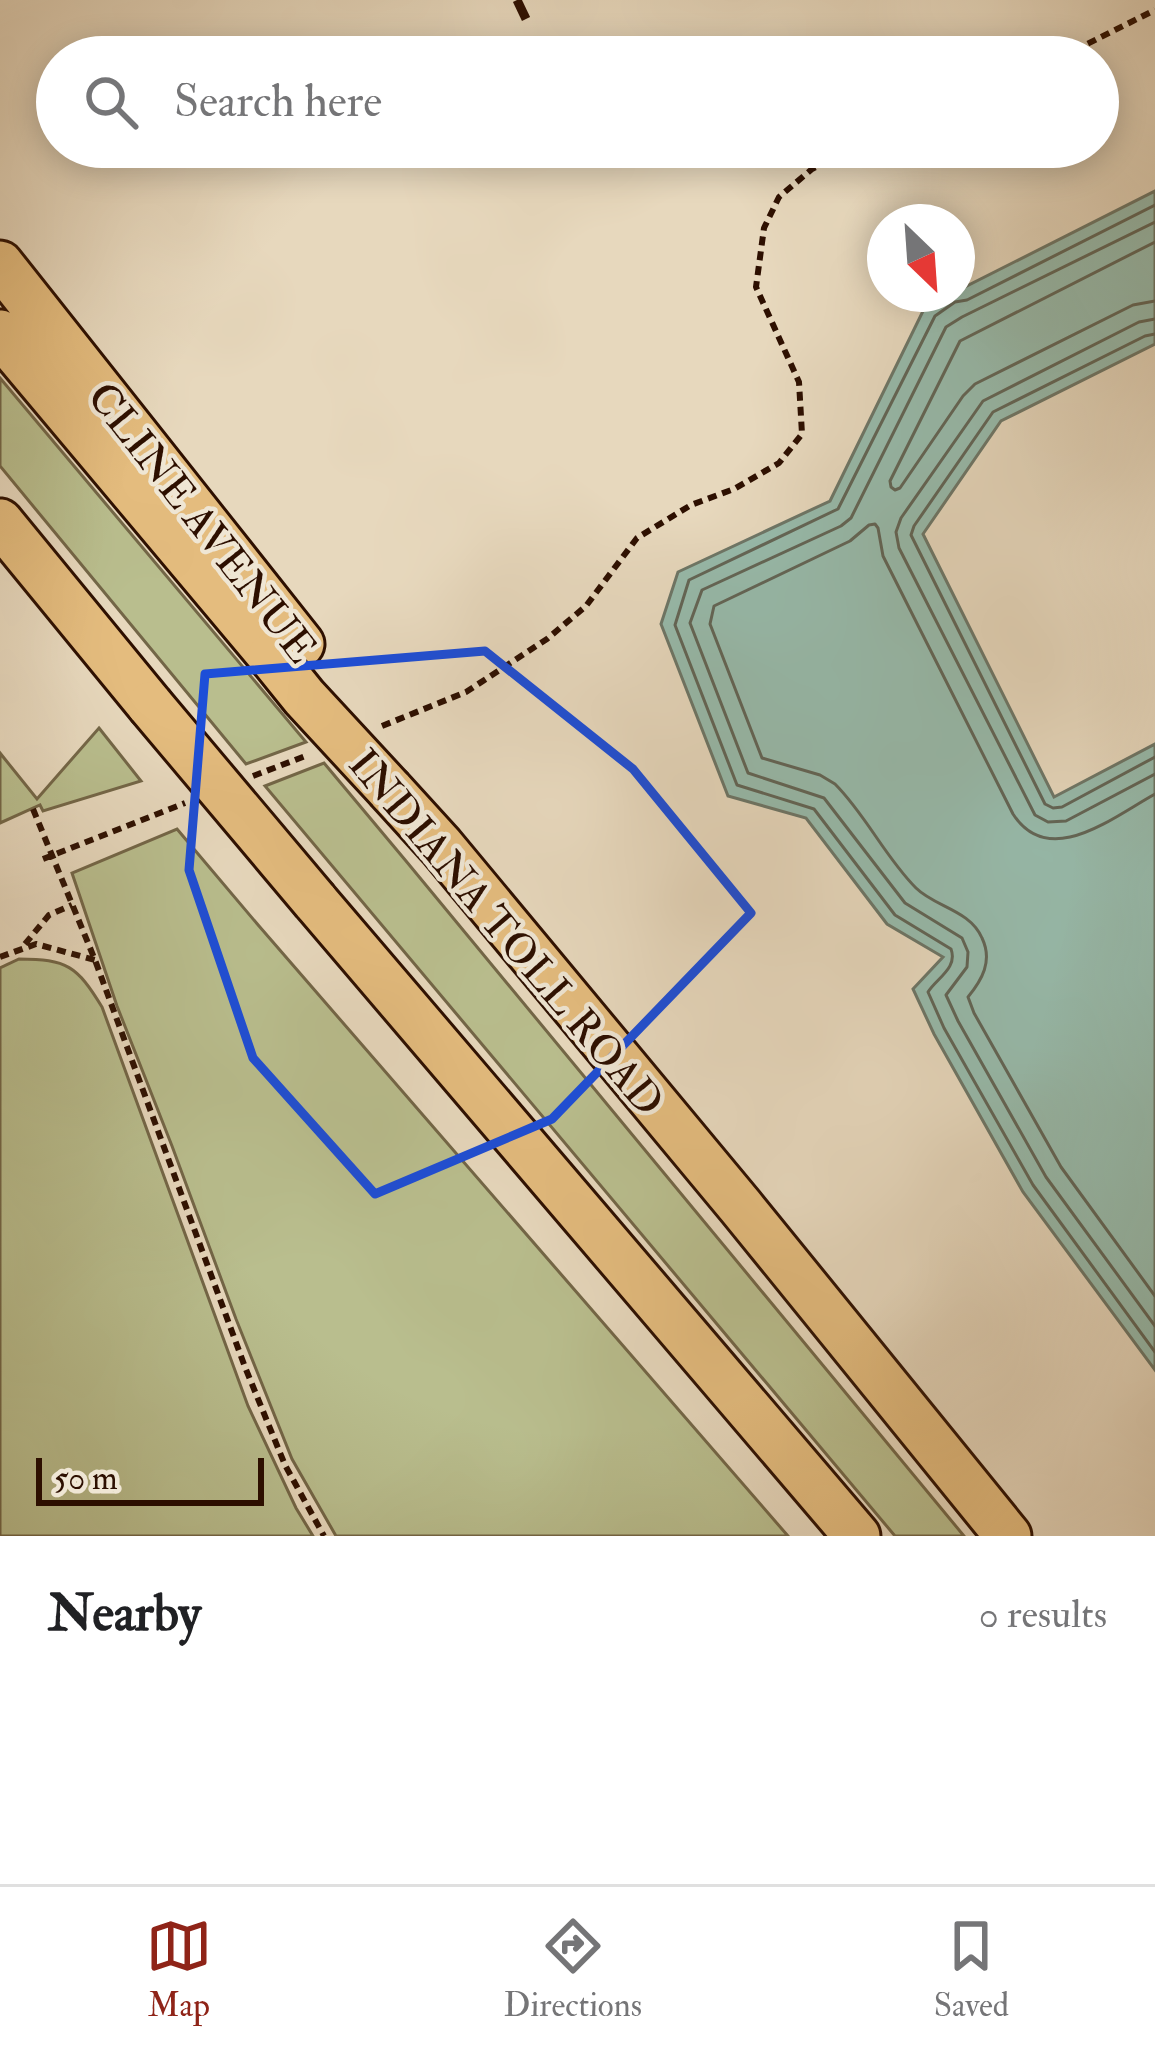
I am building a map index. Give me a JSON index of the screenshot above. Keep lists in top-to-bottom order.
{
  "streets": {
    "highway": ["CLINE AVENUE", "INDIANA TOLL ROAD"]
  },
  "crossings": [
    ["CLINE AVENUE", "INDIANA TOLL ROAD"]
  ],
  "scale_bar": "50 m",
  "north": "bottom right",
  "page": {
    "search": "Search here",
    "scale": "50 m",
    "heading": ["Nearby", "0 results"],
    "nav": ["Map", "Directions", "Saved"]
  }
}
